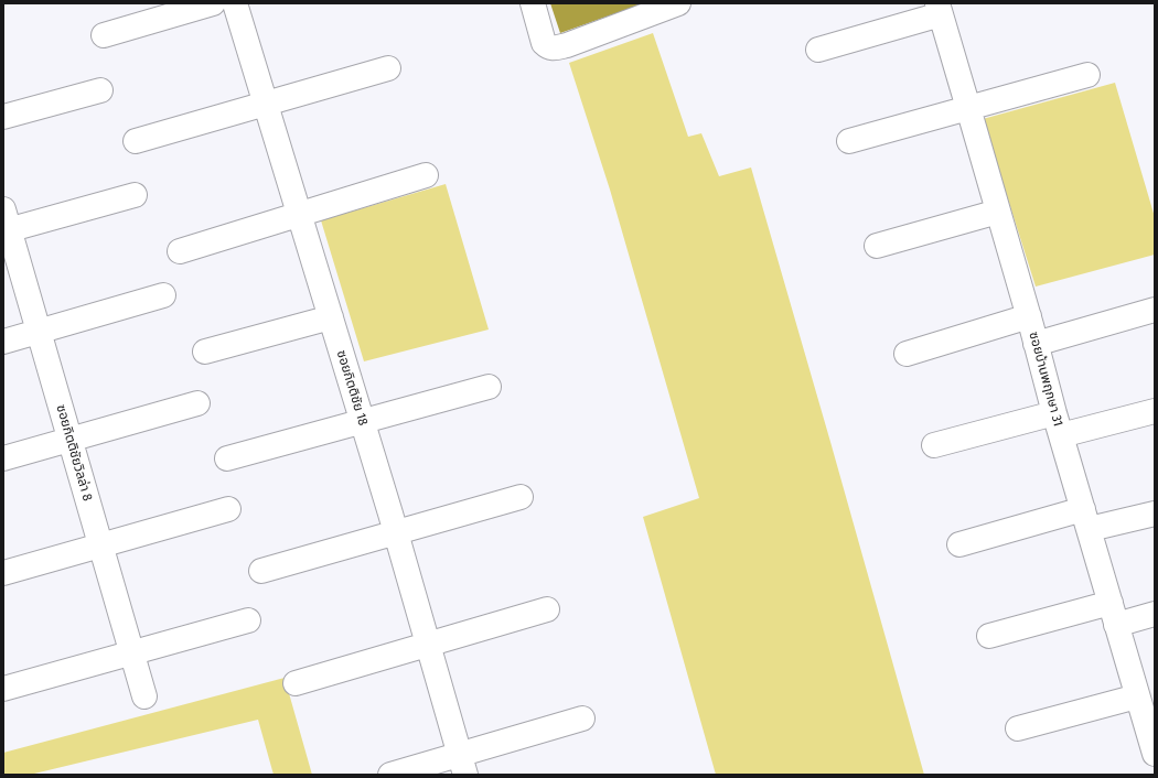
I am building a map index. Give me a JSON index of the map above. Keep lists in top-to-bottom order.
{
  "streets": {
    "street": ["ซอยบ้านพฤกษา 31", "ซอยกิตติชัย 18", "ซอยกิตติชัยวิลล่า 8"]
  }
}
